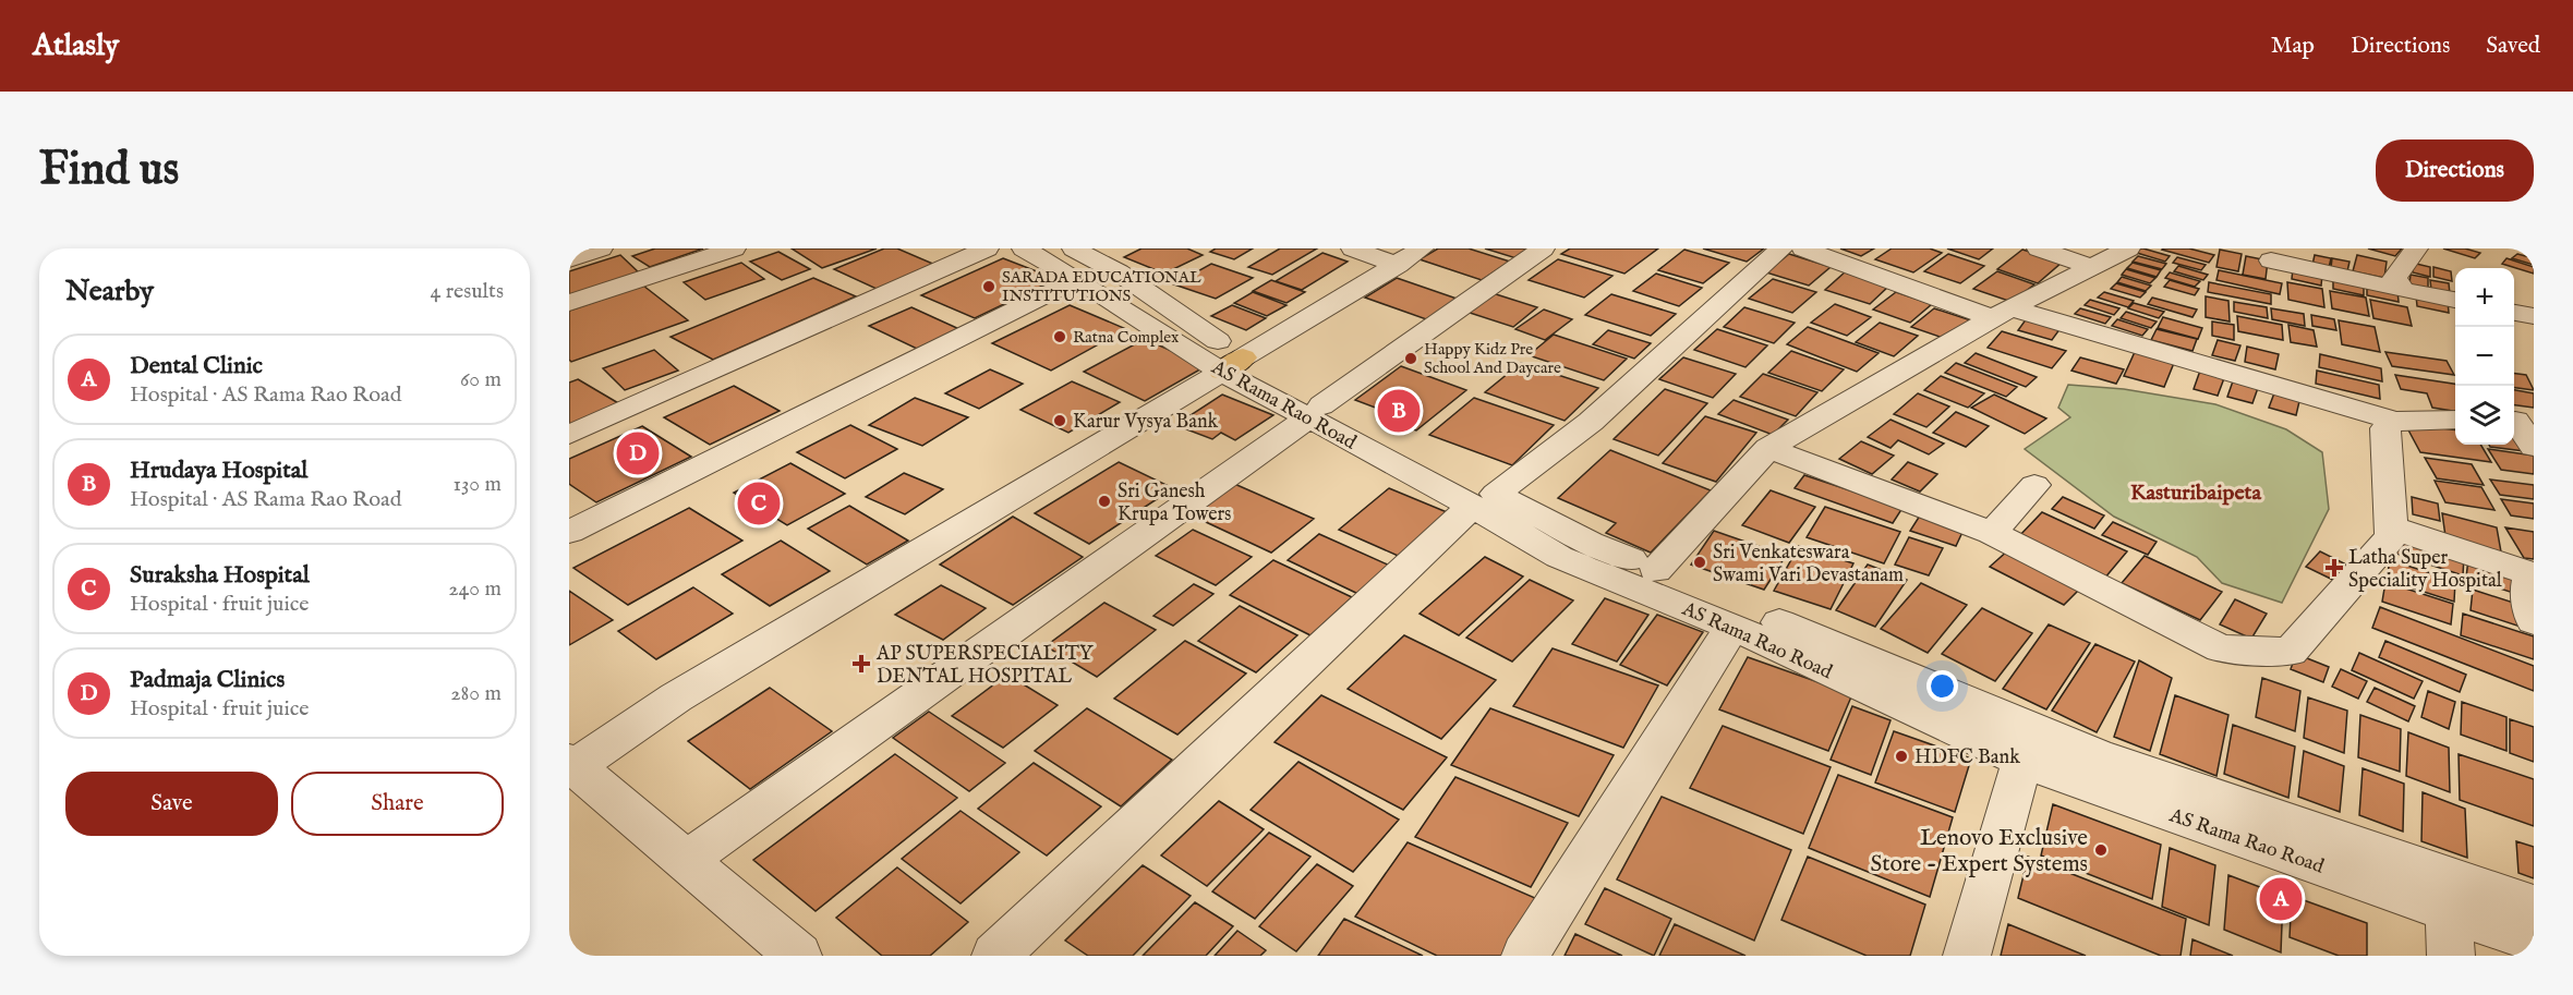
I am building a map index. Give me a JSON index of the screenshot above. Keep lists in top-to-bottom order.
{
  "streets": {
    "street": ["AS Rama Rao Road"]
  },
  "districts": ["Kasturibaipeta"],
  "places": {
    "other": [
      "SARADA EDUCATIONAL INSTITUTIONS",
      "Ratna Complex",
      "Happy Kidz Pre School And Daycare",
      "Karur Vysya Bank",
      "Sri Ganesh Krupa Towers",
      "Sri Venkateswara Swami Vari Devastanam",
      "HDFC Bank",
      "Lenovo Exclusive Store - Expert Systems"
    ],
    "health": ["Latha Super Speciality Hospital", "AP SUPERSPECIALITY DENTAL HOSPITAL"]
  },
  "page": {
    "header": "Atlasly",
    "nav": ["Map", "Directions", "Saved"],
    "buttons": [
      "Directions",
      ["Save", "Share"]
    ],
    "title": "Find us",
    "heading": ["Nearby", "4 results"],
    "map_buttons": ["+", "−"],
    "list": [
      {
        "mark": "A",
        "name": "Dental Clinic",
        "note": "Hospital · AS Rama Rao Road",
        "value": "60 m"
      },
      {
        "mark": "B",
        "name": "Hrudaya Hospital",
        "note": "Hospital · AS Rama Rao Road",
        "value": "130 m"
      },
      {
        "mark": "C",
        "name": "Suraksha Hospital",
        "note": "Hospital · fruit juice",
        "value": "240 m"
      },
      {
        "mark": "D",
        "name": "Padmaja Clinics",
        "note": "Hospital · fruit juice",
        "value": "280 m"
      }
    ],
    "pins": [
      "B",
      "D",
      "C",
      "A"
    ]
  }
}
